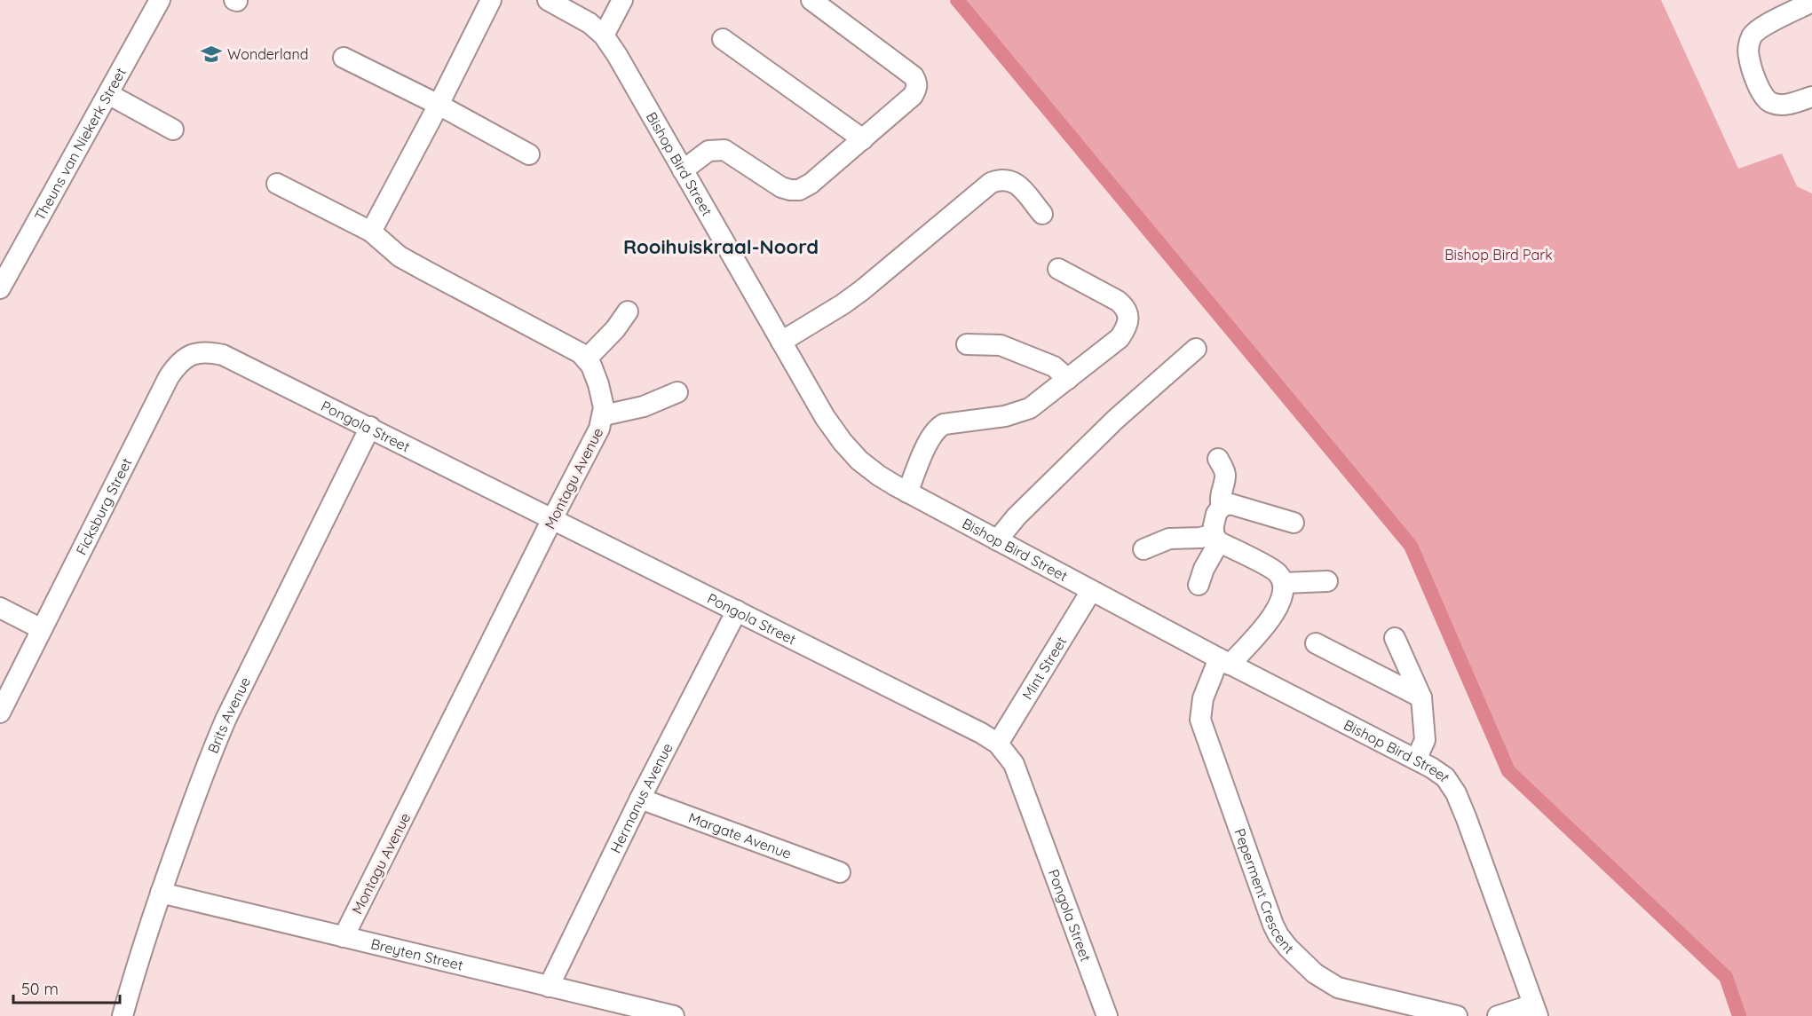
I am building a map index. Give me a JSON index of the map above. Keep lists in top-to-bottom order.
{
  "streets": {
    "street": [
      "Theuns van Niekerk Street",
      "Bishop Bird Street",
      "Pongola Street",
      "Montagu Avenue",
      "Ficksburg Street",
      "Mint Street",
      "Brits Avenue",
      "Hermanus Avenue",
      "Margate Avenue",
      "Peperment Crescent",
      "Breyten Street"
    ]
  },
  "crossings": [
    ["Bishop Bird Street", "Mint Street"],
    ["Bishop Bird Street", "Peperment Crescent"],
    ["Pongola Street", "Montagu Avenue"],
    ["Pongola Street", "Ficksburg Street"],
    ["Pongola Street", "Mint Street"],
    ["Pongola Street", "Brits Avenue"],
    ["Pongola Street", "Hermanus Avenue"],
    ["Montagu Avenue", "Breyten Street"],
    ["Brits Avenue", "Breyten Street"],
    ["Hermanus Avenue", "Margate Avenue"],
    ["Hermanus Avenue", "Breyten Street"]
  ],
  "districts": ["Rooihuiskraal-Noord"],
  "parks": ["Bishop Bird Park"],
  "places": {
    "school or university": ["Wonderland"]
  },
  "scale_bar": "50 m"
}
